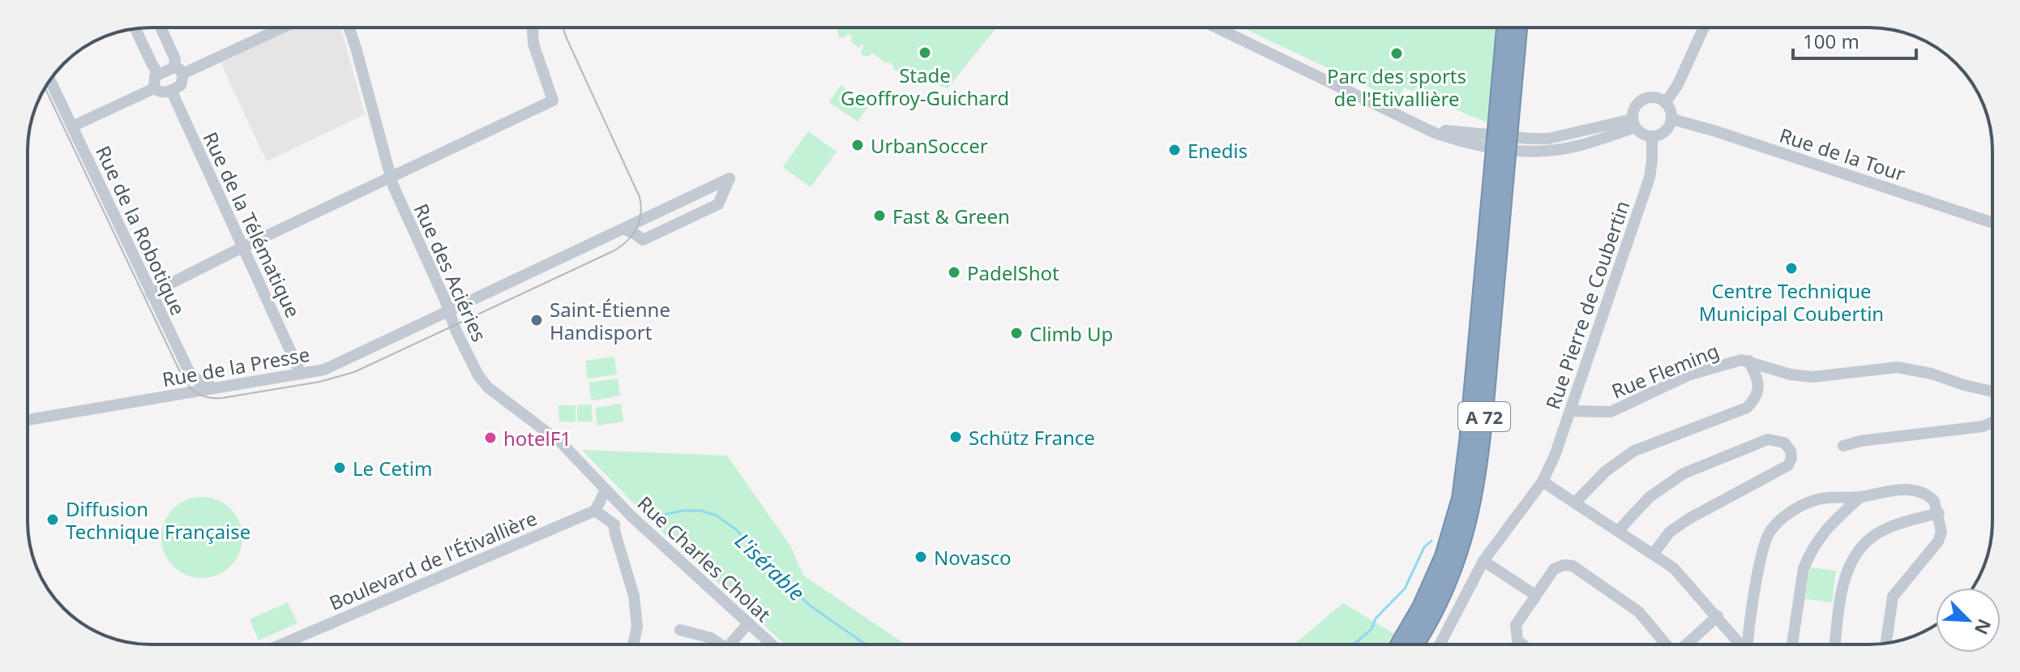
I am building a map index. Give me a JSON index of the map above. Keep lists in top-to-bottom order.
{
  "streets": {
    "highway": ["A 72"],
    "street": [
      "Rue de la Tour",
      "Rue de la Télématique",
      "Rue de la Robotique",
      "Rue des Aciéries",
      "Rue Pierre de Coubertin",
      "Rue de la Presse",
      "Rue Fleming",
      "Rue Charles Cholat",
      "Boulevard de l'Étivallière"
    ]
  },
  "crossings": [
    ["Rue de la Tour", "Rue Pierre de Coubertin"],
    ["Rue de la Télématique", "Rue de la Presse"],
    ["Rue de la Robotique", "Rue de la Presse"],
    ["Rue des Aciéries", "Rue de la Presse"],
    ["Rue des Aciéries", "Rue Charles Cholat"],
    ["Rue Pierre de Coubertin", "Rue Fleming"]
  ],
  "water": ["L'isérable"],
  "places": [
    "Stade Geoffroy-Guichard",
    "Parc des sports de l'Etivallière",
    "UrbanSoccer",
    "Enedis",
    "Fast & Green",
    "Centre Technique Municipal Coubertin",
    "PadelShot",
    "Saint-Étienne Handisport",
    "Climb Up",
    "Schütz France",
    "hotelF1",
    "Le Cetim",
    "Diffusion Technique Française",
    "Novasco"
  ],
  "scale_bar": "100 m",
  "north": "bottom right"
}
